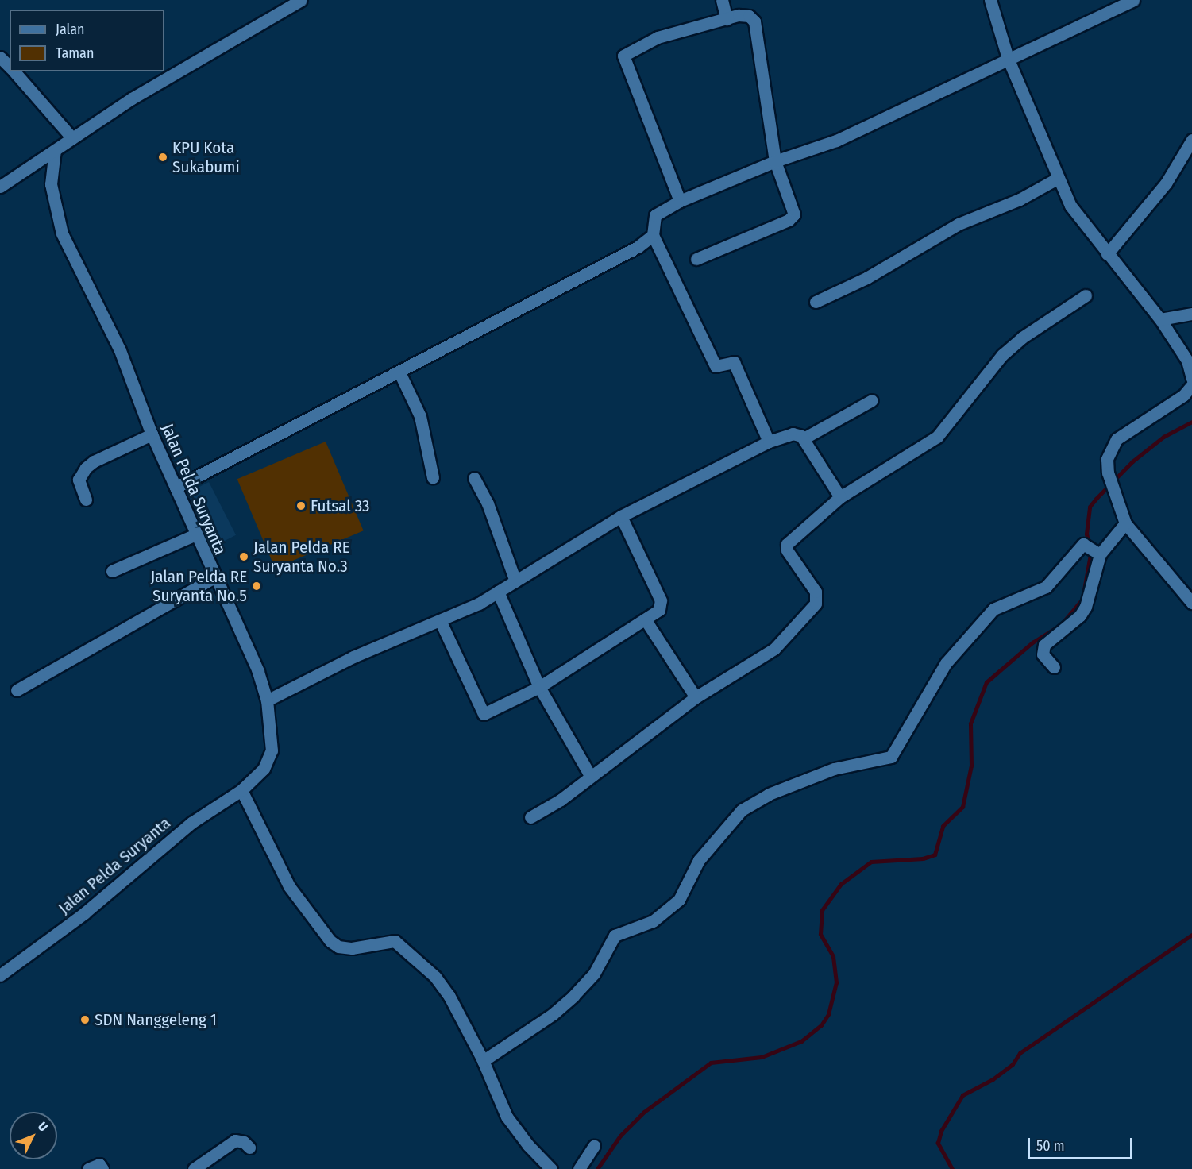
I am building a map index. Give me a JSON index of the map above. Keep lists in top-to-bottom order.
{
  "streets": {
    "street": ["Jalan Pelda Suryanta"]
  },
  "places": [
    "KPU Kota Sukabumi",
    "Futsal 33",
    "Jalan Pelda RE Suryanta No.3",
    "Jalan Pelda RE Suryanta No.5",
    "SDN Nanggeleng 1"
  ],
  "legend": ["Jalan", "Taman"],
  "scale_bar": "50 m",
  "north": "top right"
}
